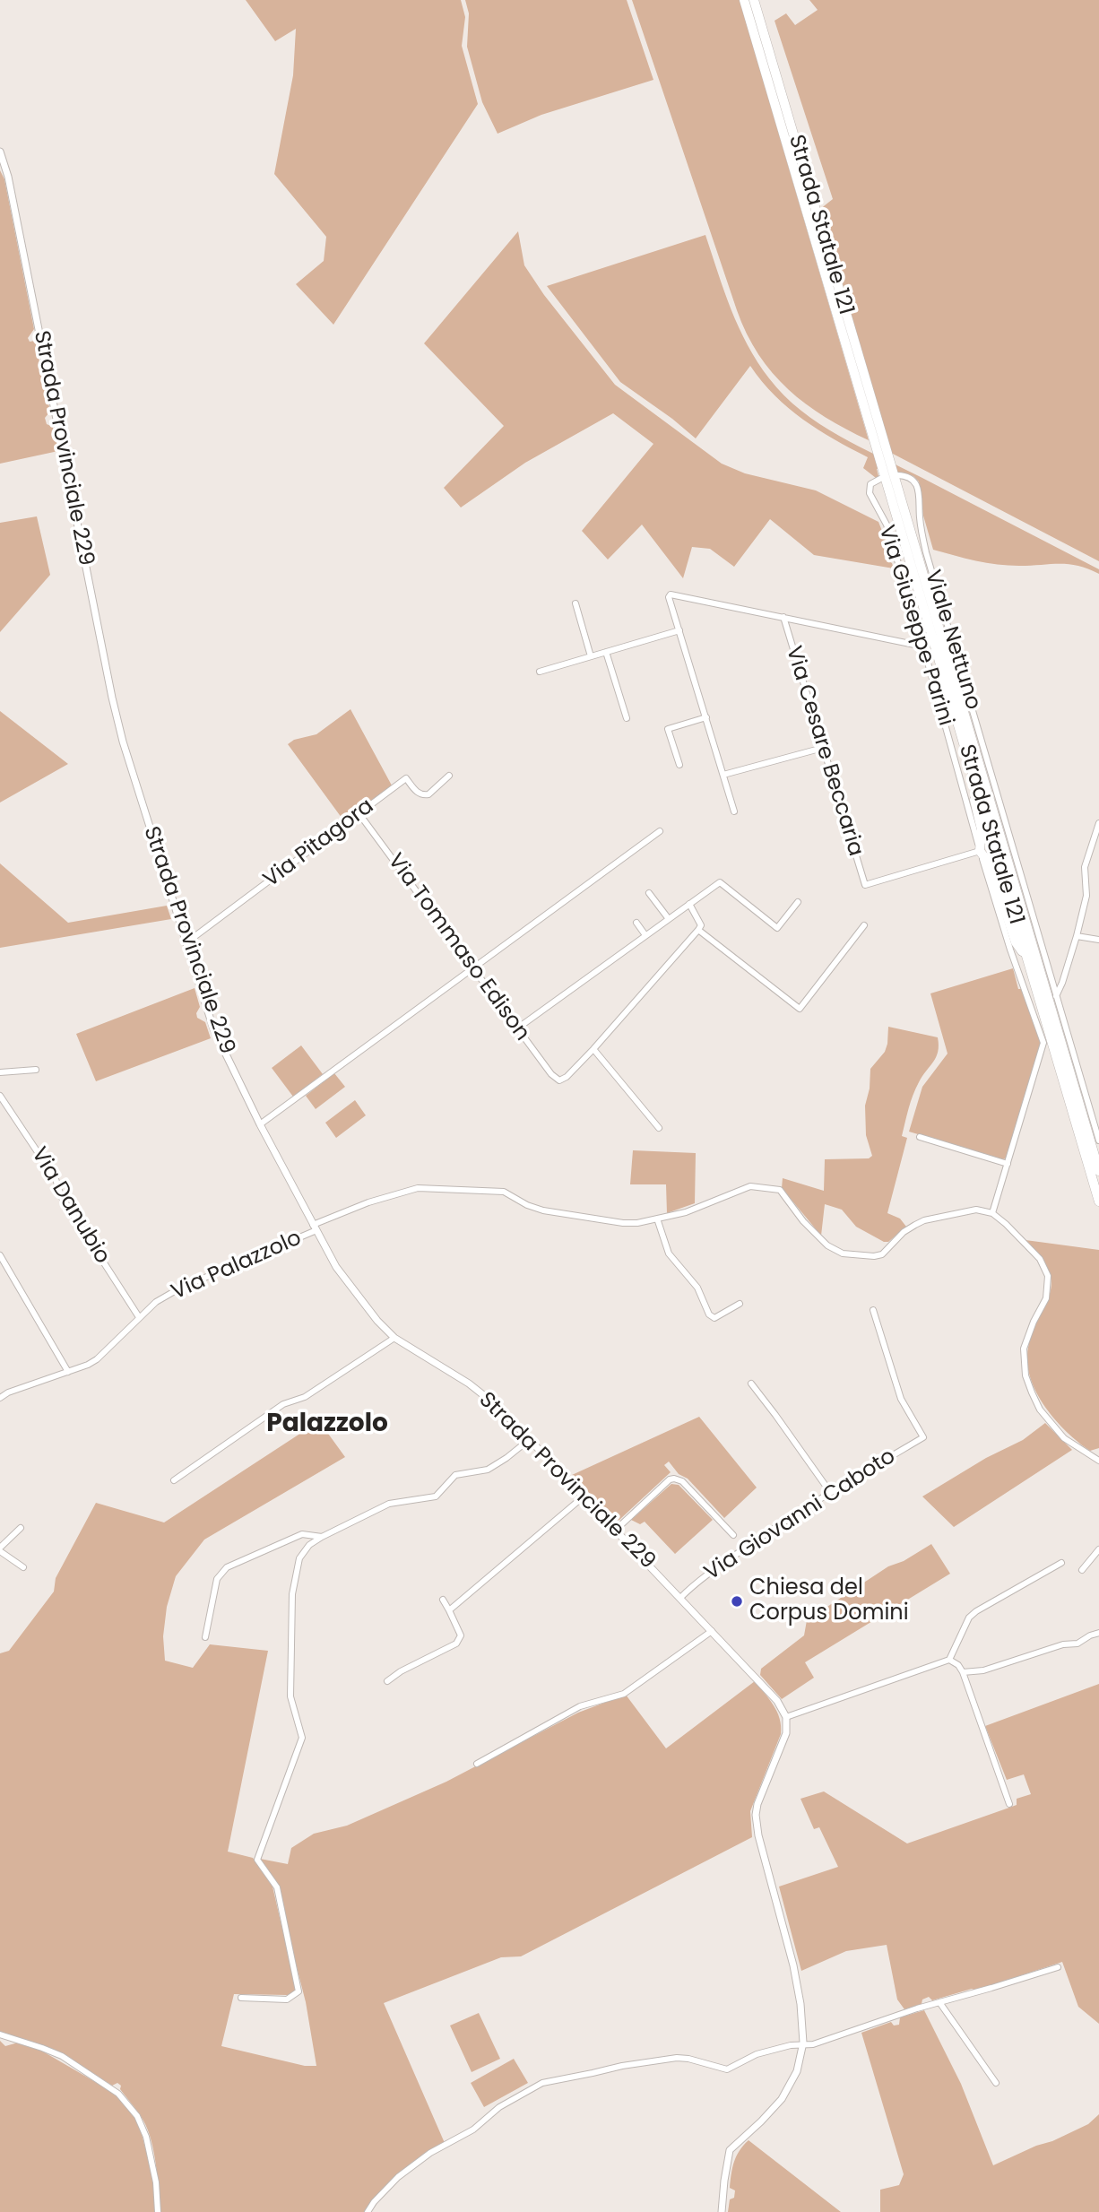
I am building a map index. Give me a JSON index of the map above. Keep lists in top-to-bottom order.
{
  "streets": {
    "main road": ["Strada Statale 121"],
    "street": [
      "Strada Provinciale 229",
      "Via Giuseppe Parini",
      "Viale Nettuno",
      "Via Cesare Beccaria",
      "Via Pitagora",
      "Via Tommaso Edison",
      "Via Danubio",
      "Via Palazzolo",
      "Via Giovanni Caboto"
    ]
  },
  "crossings": [
    ["Strada Provinciale 229", "Via Pitagora"],
    ["Strada Provinciale 229", "Via Palazzolo"],
    ["Strada Provinciale 229", "Via Giovanni Caboto"],
    ["Via Giuseppe Parini", "Via Cesare Beccaria"],
    ["Via Giuseppe Parini", "Via Palazzolo"],
    ["Via Pitagora", "Via Tommaso Edison"],
    ["Via Danubio", "Via Palazzolo"]
  ],
  "districts": ["Palazzolo"],
  "places": ["Chiesa del Corpus Domini"]
}
